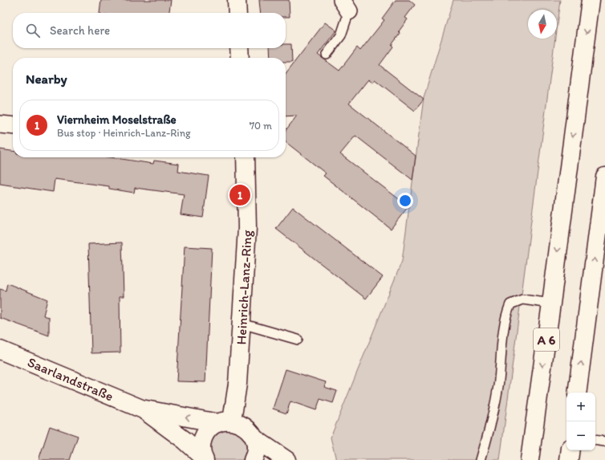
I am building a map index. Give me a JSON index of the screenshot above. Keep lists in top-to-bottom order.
{
  "streets": {
    "main road": ["Heinrich-Lanz-Ring", "A 6", "Saarlandstraße"]
  },
  "crossings": [
    ["Heinrich-Lanz-Ring", "Saarlandstraße"]
  ],
  "north": "bottom",
  "page": {
    "search": "Search here",
    "heading": "Nearby",
    "list": [
      {
        "mark": "1",
        "name": "Viernheim Moselstraße",
        "note": "Bus stop · Heinrich-Lanz-Ring",
        "value": "70 m"
      }
    ],
    "pins": "1",
    "map_buttons": ["+", "−"]
  }
}
